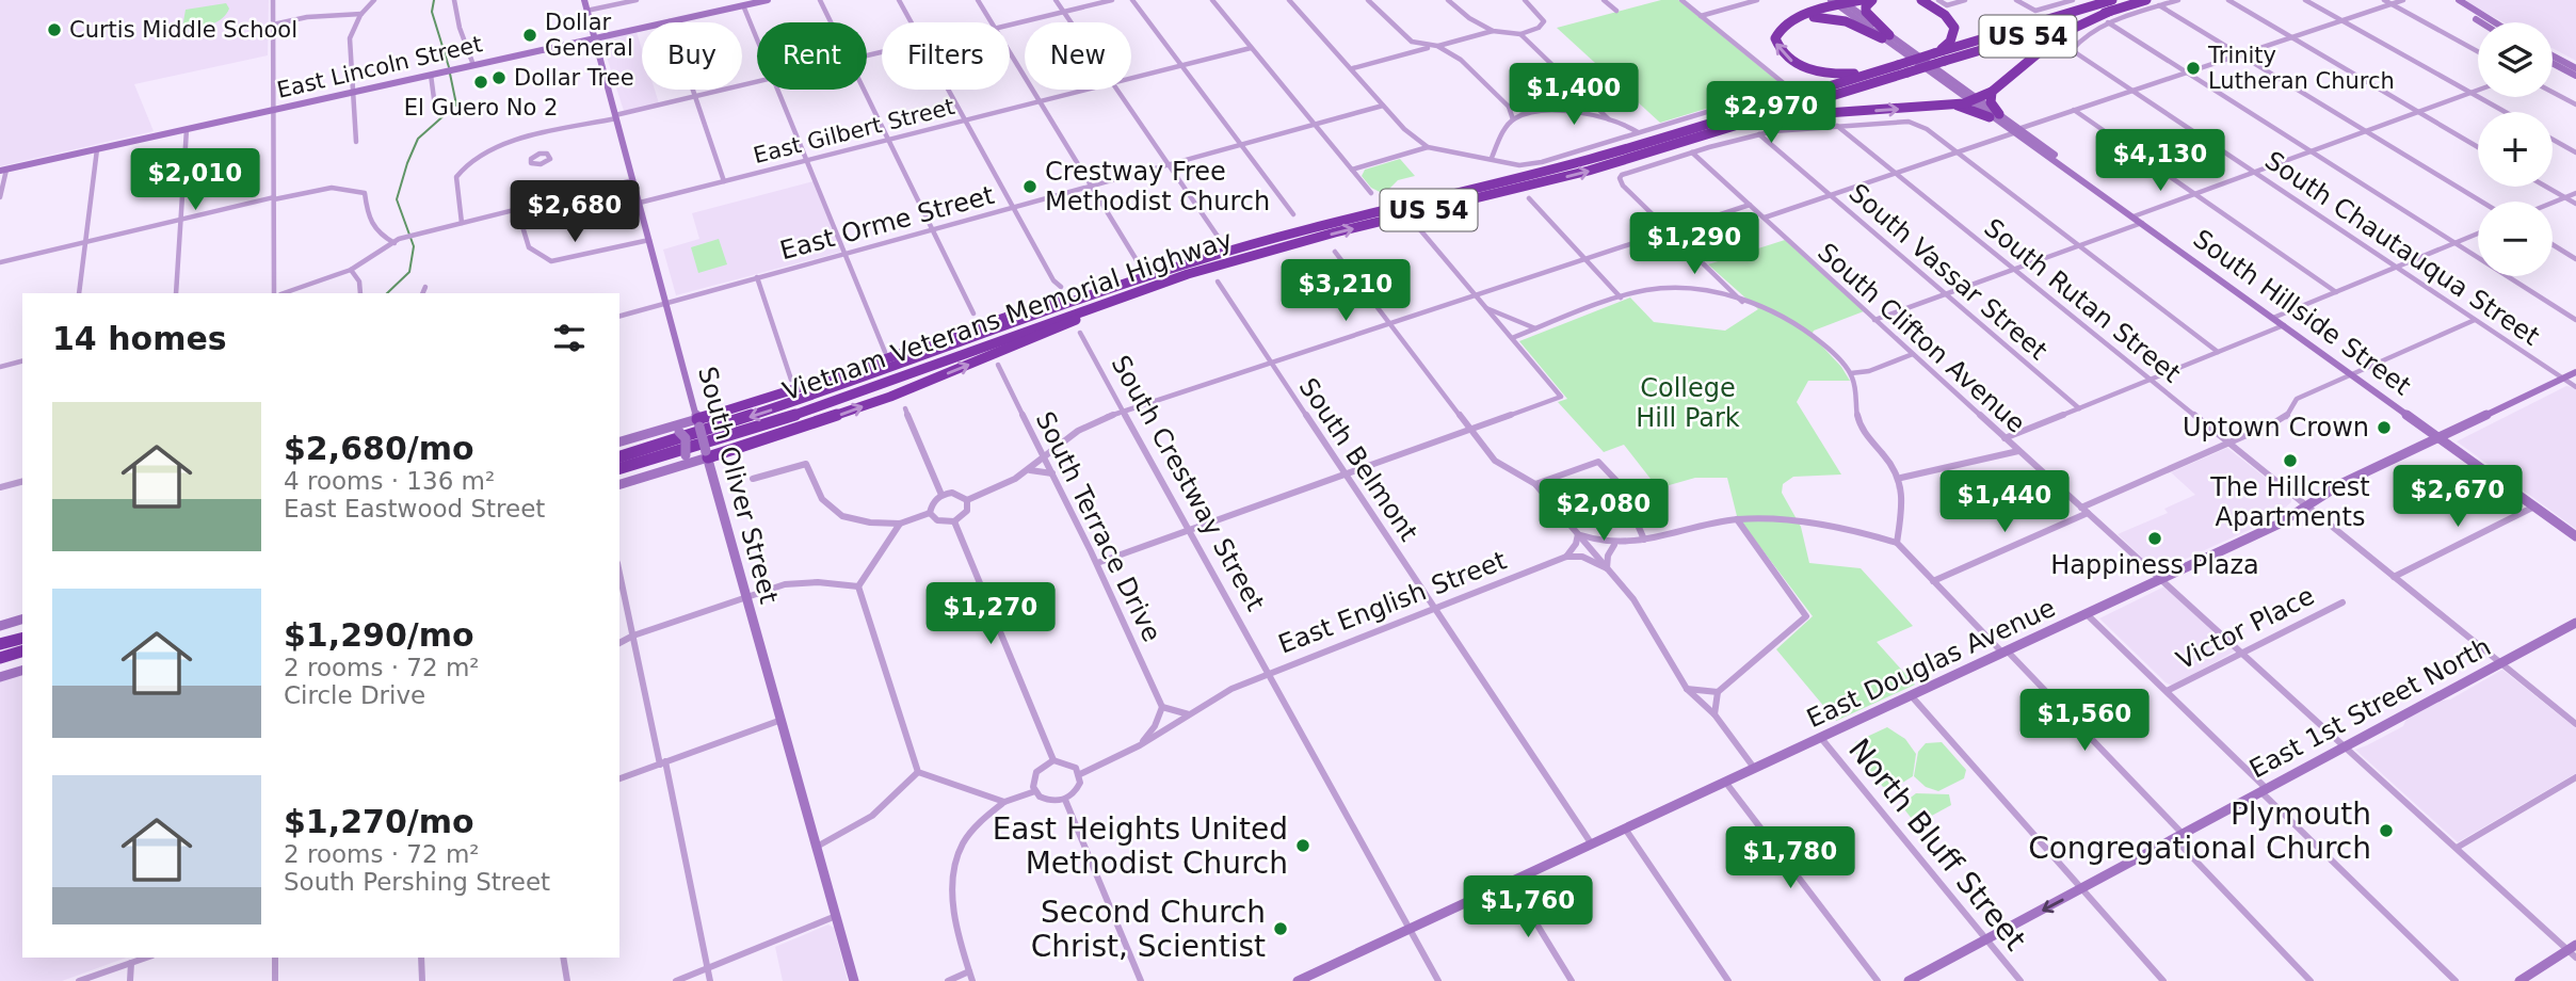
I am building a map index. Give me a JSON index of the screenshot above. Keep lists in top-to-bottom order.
{
  "streets": {
    "highway": ["US 54", "Vietnam Veterans Memorial Highway"],
    "main road": [
      "East Lincoln Street",
      "South Hillside Street",
      "South Oliver Street",
      "East Douglas Avenue",
      "East 1st Street North"
    ],
    "street": [
      "East Gilbert Street",
      "East Orme Street",
      "South Chautauqua Street",
      "South Vassar Street",
      "South Rutan Street",
      "South Clifton Avenue",
      "South Belmont",
      "South Crestway Street",
      "South Terrace Drive",
      "East English Street",
      "Victor Place",
      "North Bluff Street"
    ]
  },
  "crossings": [
    ["East Lincoln Street", "South Oliver Street"],
    ["East Gilbert Street", "South Oliver Street"],
    ["East Orme Street", "South Oliver Street"],
    ["South Chautauqua Street", "East Douglas Avenue"],
    ["South Rutan Street", "East Douglas Avenue"],
    ["South Rutan Street", "East 1st Street North"],
    ["South Hillside Street", "East Douglas Avenue"],
    ["South Clifton Avenue", "Victor Place"],
    ["South Clifton Avenue", "East Douglas Avenue"],
    ["South Clifton Avenue", "East 1st Street North"],
    ["South Belmont", "East English Street"],
    ["South Belmont", "East Douglas Avenue"],
    ["South Crestway Street", "East English Street"],
    ["South Crestway Street", "East Douglas Avenue"],
    ["East Douglas Avenue", "North Bluff Street"],
    ["East 1st Street North", "North Bluff Street"]
  ],
  "parks": ["College Hill Park"],
  "places": [
    "Curtis Middle School",
    "Dollar General",
    "Trinity Lutheran Church",
    "Dollar Tree",
    "El Guero No 2",
    "Crestway Free Methodist Church",
    "Uptown Crown",
    "The Hillcrest Apartments",
    "Happiness Plaza",
    "Plymouth Congregational Church",
    "East Heights United Methodist Church",
    "Second Church Christ, Scientist"
  ],
  "page": {
    "map_buttons": ["+", "−"],
    "chip": [
      "Buy",
      "Rent",
      "Filters",
      "New"
    ],
    "price": [
      "$1,400",
      "$2,970",
      "$4,130",
      "$2,010",
      "$2,680",
      "$1,290",
      "$3,210",
      "$2,670",
      "$1,440",
      "$2,080",
      "$1,270",
      "$1,560",
      "$1,780",
      "$1,760"
    ],
    "heading": "14 homes",
    "list": [
      {
        "name": "$2,680/mo",
        "note": "4 rooms · 136 m² · East Eastwood Street"
      },
      {
        "name": "$1,290/mo",
        "note": "2 rooms · 72 m² · Circle Drive"
      },
      {
        "name": "$1,270/mo",
        "note": "2 rooms · 72 m² · South Pershing Street"
      }
    ]
  }
}
